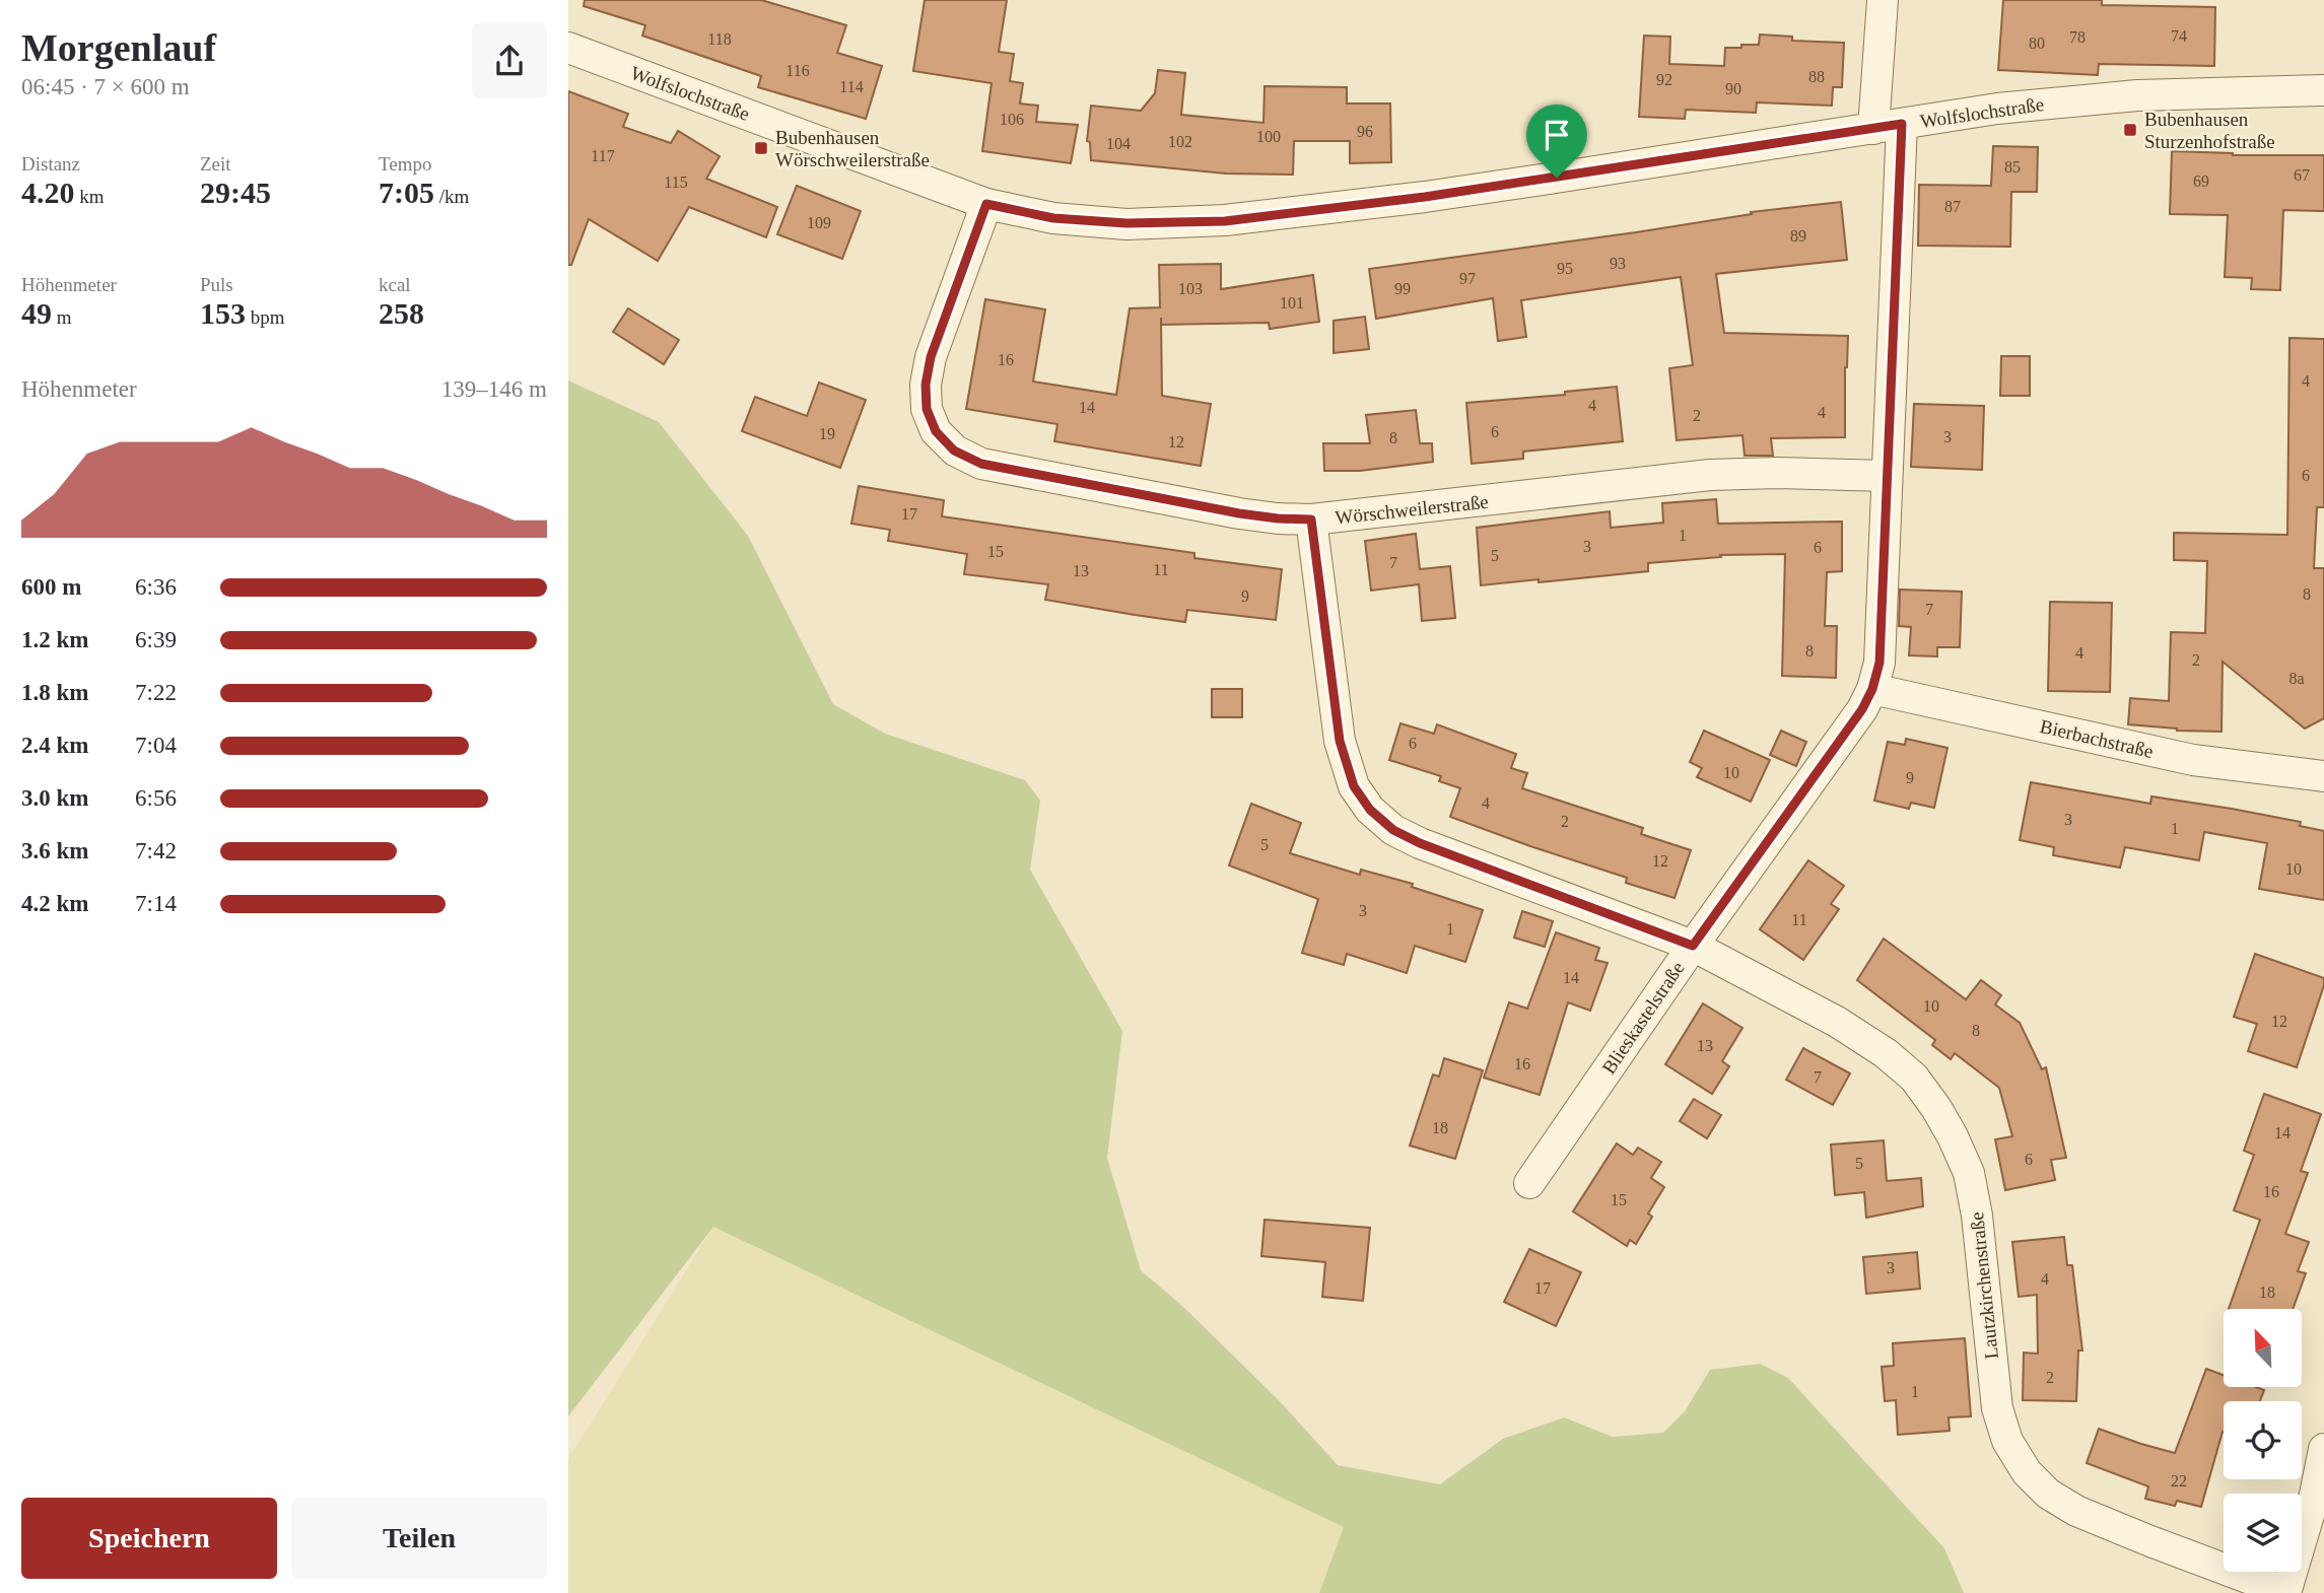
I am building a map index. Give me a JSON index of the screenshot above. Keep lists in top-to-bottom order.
{
  "streets": {
    "street": [
      "Wolfslochstraße",
      "Wörschweilerstraße",
      "Bierbachstraße",
      "Blieskastelstraße",
      "Lautzkirchenstraße"
    ]
  },
  "crossings": [
    ["Wolfslochstraße", "Wörschweilerstraße"],
    ["Wolfslochstraße", "Blieskastelstraße"],
    ["Wörschweilerstraße", "Blieskastelstraße"],
    ["Wörschweilerstraße", "Lautzkirchenstraße"],
    ["Bierbachstraße", "Blieskastelstraße"],
    ["Blieskastelstraße", "Lautzkirchenstraße"]
  ],
  "places": {
    "transit": ["Bubenhausen Sturzenhofstraße", "Bubenhausen Wörschweilerstraße"]
  },
  "house_numbers": [
    "74",
    "78",
    "118",
    "80",
    "116",
    "88",
    "92",
    "114",
    "90",
    "106",
    "96",
    "100",
    "102",
    "104",
    "117",
    "85",
    "67",
    "69",
    "115",
    "87",
    "109",
    "89",
    "93",
    "95",
    "97",
    "103",
    "99",
    "101",
    "16",
    "4",
    "4",
    "14",
    "4",
    "2",
    "6",
    "19",
    "3",
    "8",
    "12",
    "6",
    "17",
    "1",
    "3",
    "6",
    "15",
    "5",
    "7",
    "11",
    "13",
    "8",
    "9",
    "7",
    "8",
    "4",
    "2",
    "8a",
    "6",
    "10",
    "9",
    "4",
    "3",
    "2",
    "1",
    "5",
    "12",
    "10",
    "3",
    "11",
    "1",
    "14",
    "10",
    "12",
    "8",
    "13",
    "16",
    "7",
    "18",
    "14",
    "6",
    "5",
    "16",
    "15",
    "3",
    "4",
    "17",
    "18",
    "2",
    "1",
    "22"
  ],
  "north": "top left",
  "page": {
    "heading": ["Morgenlauf", "06:45 · 7 × 600 m"],
    "stats": [
      ["Distanz", "4.20 km"],
      ["Zeit", "29:45"],
      ["Tempo", "7:05 /km"],
      ["Höhenmeter", "49 m"],
      ["Puls", "153 bpm"],
      ["kcal", "258"]
    ],
    "chart": ["Höhenmeter", "139–146 m"],
    "list": [
      {
        "name": "600 m",
        "note": "6:36"
      },
      {
        "name": "1.2 km",
        "note": "6:39"
      },
      {
        "name": "1.8 km",
        "note": "7:22"
      },
      {
        "name": "2.4 km",
        "note": "7:04"
      },
      {
        "name": "3.0 km",
        "note": "6:56"
      },
      {
        "name": "3.6 km",
        "note": "7:42"
      },
      {
        "name": "4.2 km",
        "note": "7:14"
      }
    ],
    "buttons": ["Speichern", "Teilen"]
  }
}
